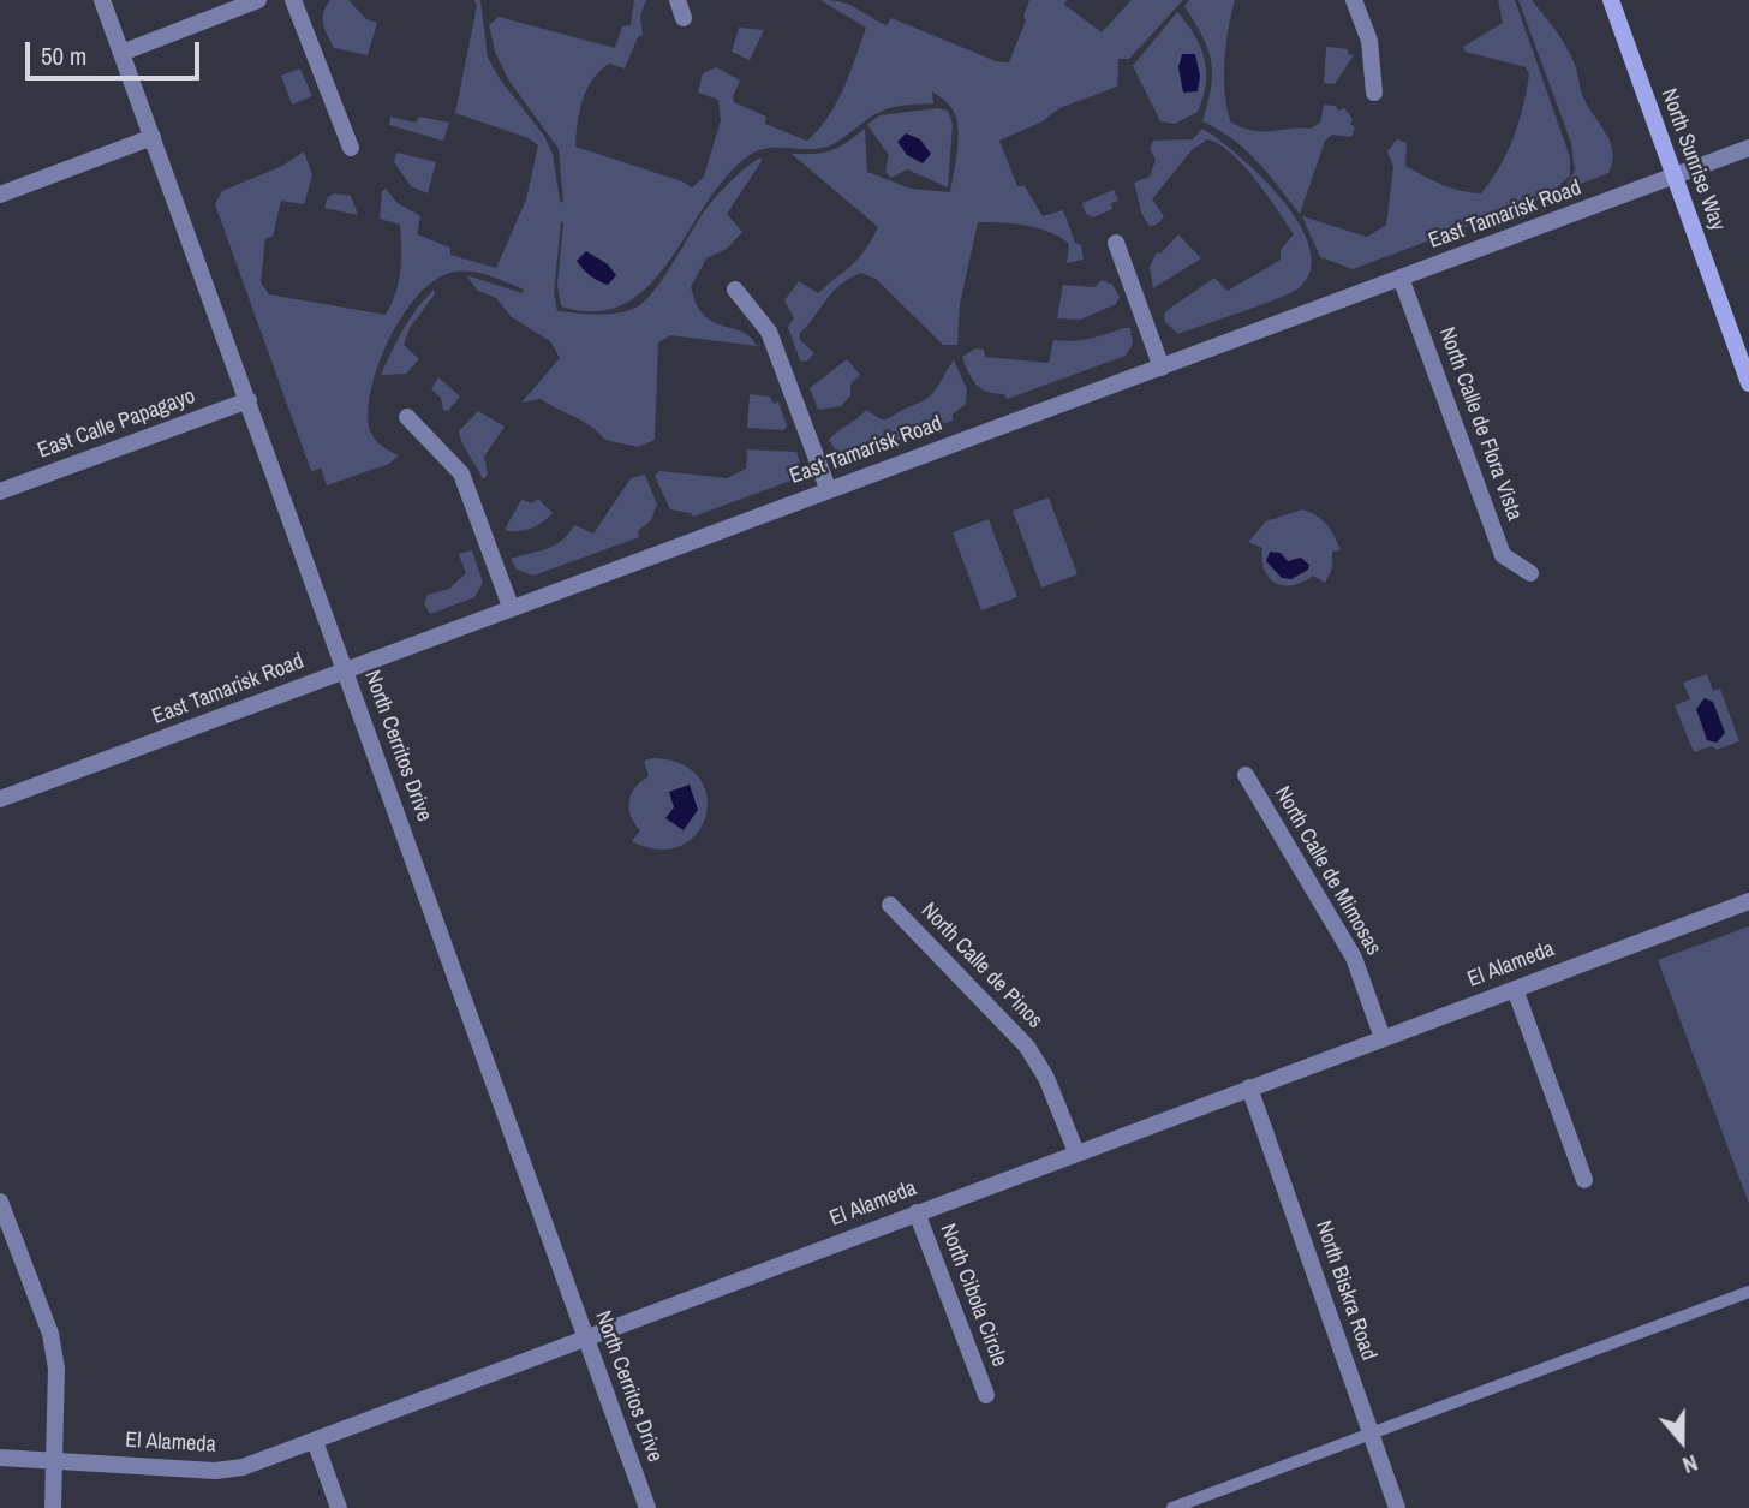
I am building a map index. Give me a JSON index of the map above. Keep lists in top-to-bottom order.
{
  "streets": {
    "main road": ["North Sunrise Way"],
    "street": [
      "East Tamarisk Road",
      "East Calle Papagayo",
      "North Calle de Flora Vista",
      "North Cerritos Drive",
      "North Calle de Mimosas",
      "El Alameda",
      "North Calle de Pinos",
      "North Biskra Road",
      "North Cibola Circle"
    ]
  },
  "crossings": [
    ["North Sunrise Way", "East Tamarisk Road"],
    ["East Tamarisk Road", "North Calle de Flora Vista"],
    ["East Tamarisk Road", "North Cerritos Drive"],
    ["East Calle Papagayo", "North Cerritos Drive"],
    ["North Cerritos Drive", "El Alameda"],
    ["North Calle de Mimosas", "El Alameda"],
    ["El Alameda", "North Calle de Pinos"],
    ["El Alameda", "North Biskra Road"],
    ["El Alameda", "North Cibola Circle"]
  ],
  "scale_bar": "50 m",
  "north": "bottom"
}
